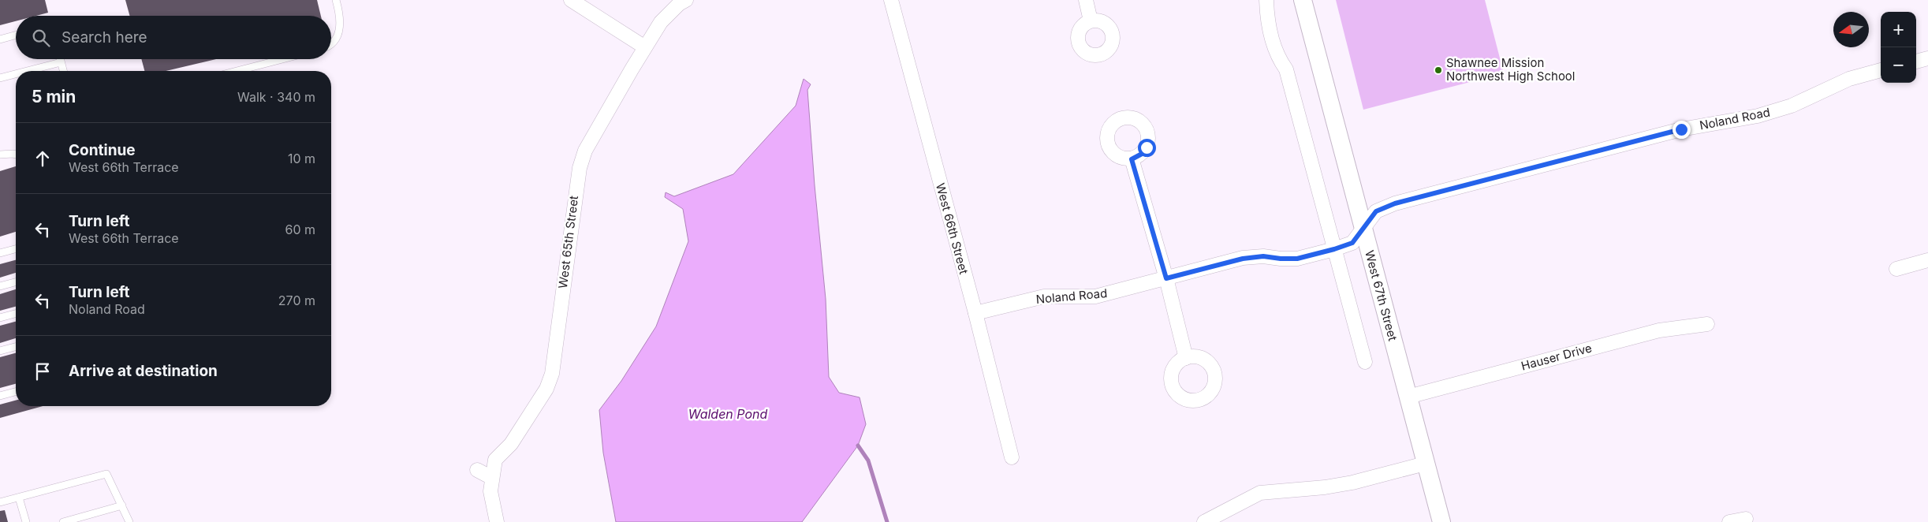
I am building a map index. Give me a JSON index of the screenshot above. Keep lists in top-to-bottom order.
{
  "streets": {
    "street": [
      "Noland Road",
      "West 66th Street",
      "West 65th Street",
      "West 67th Street",
      "Hauser Drive"
    ]
  },
  "crossings": [
    ["Noland Road", "West 66th Street"],
    ["Noland Road", "West 67th Street"],
    ["West 67th Street", "Hauser Drive"]
  ],
  "water": ["Walden Pond"],
  "places": ["Shawnee Mission Northwest High School"],
  "north": "left",
  "page": {
    "map_buttons": ["+", "−"],
    "search": "Search here",
    "heading": ["5 min", "Walk · 340 m"],
    "list": [
      ["Continue", "West 66th Terrace", "10 m"],
      ["Turn left", "West 66th Terrace", "60 m"],
      ["Turn left", "Noland Road", "270 m"],
      "Arrive at destination"
    ]
  }
}
